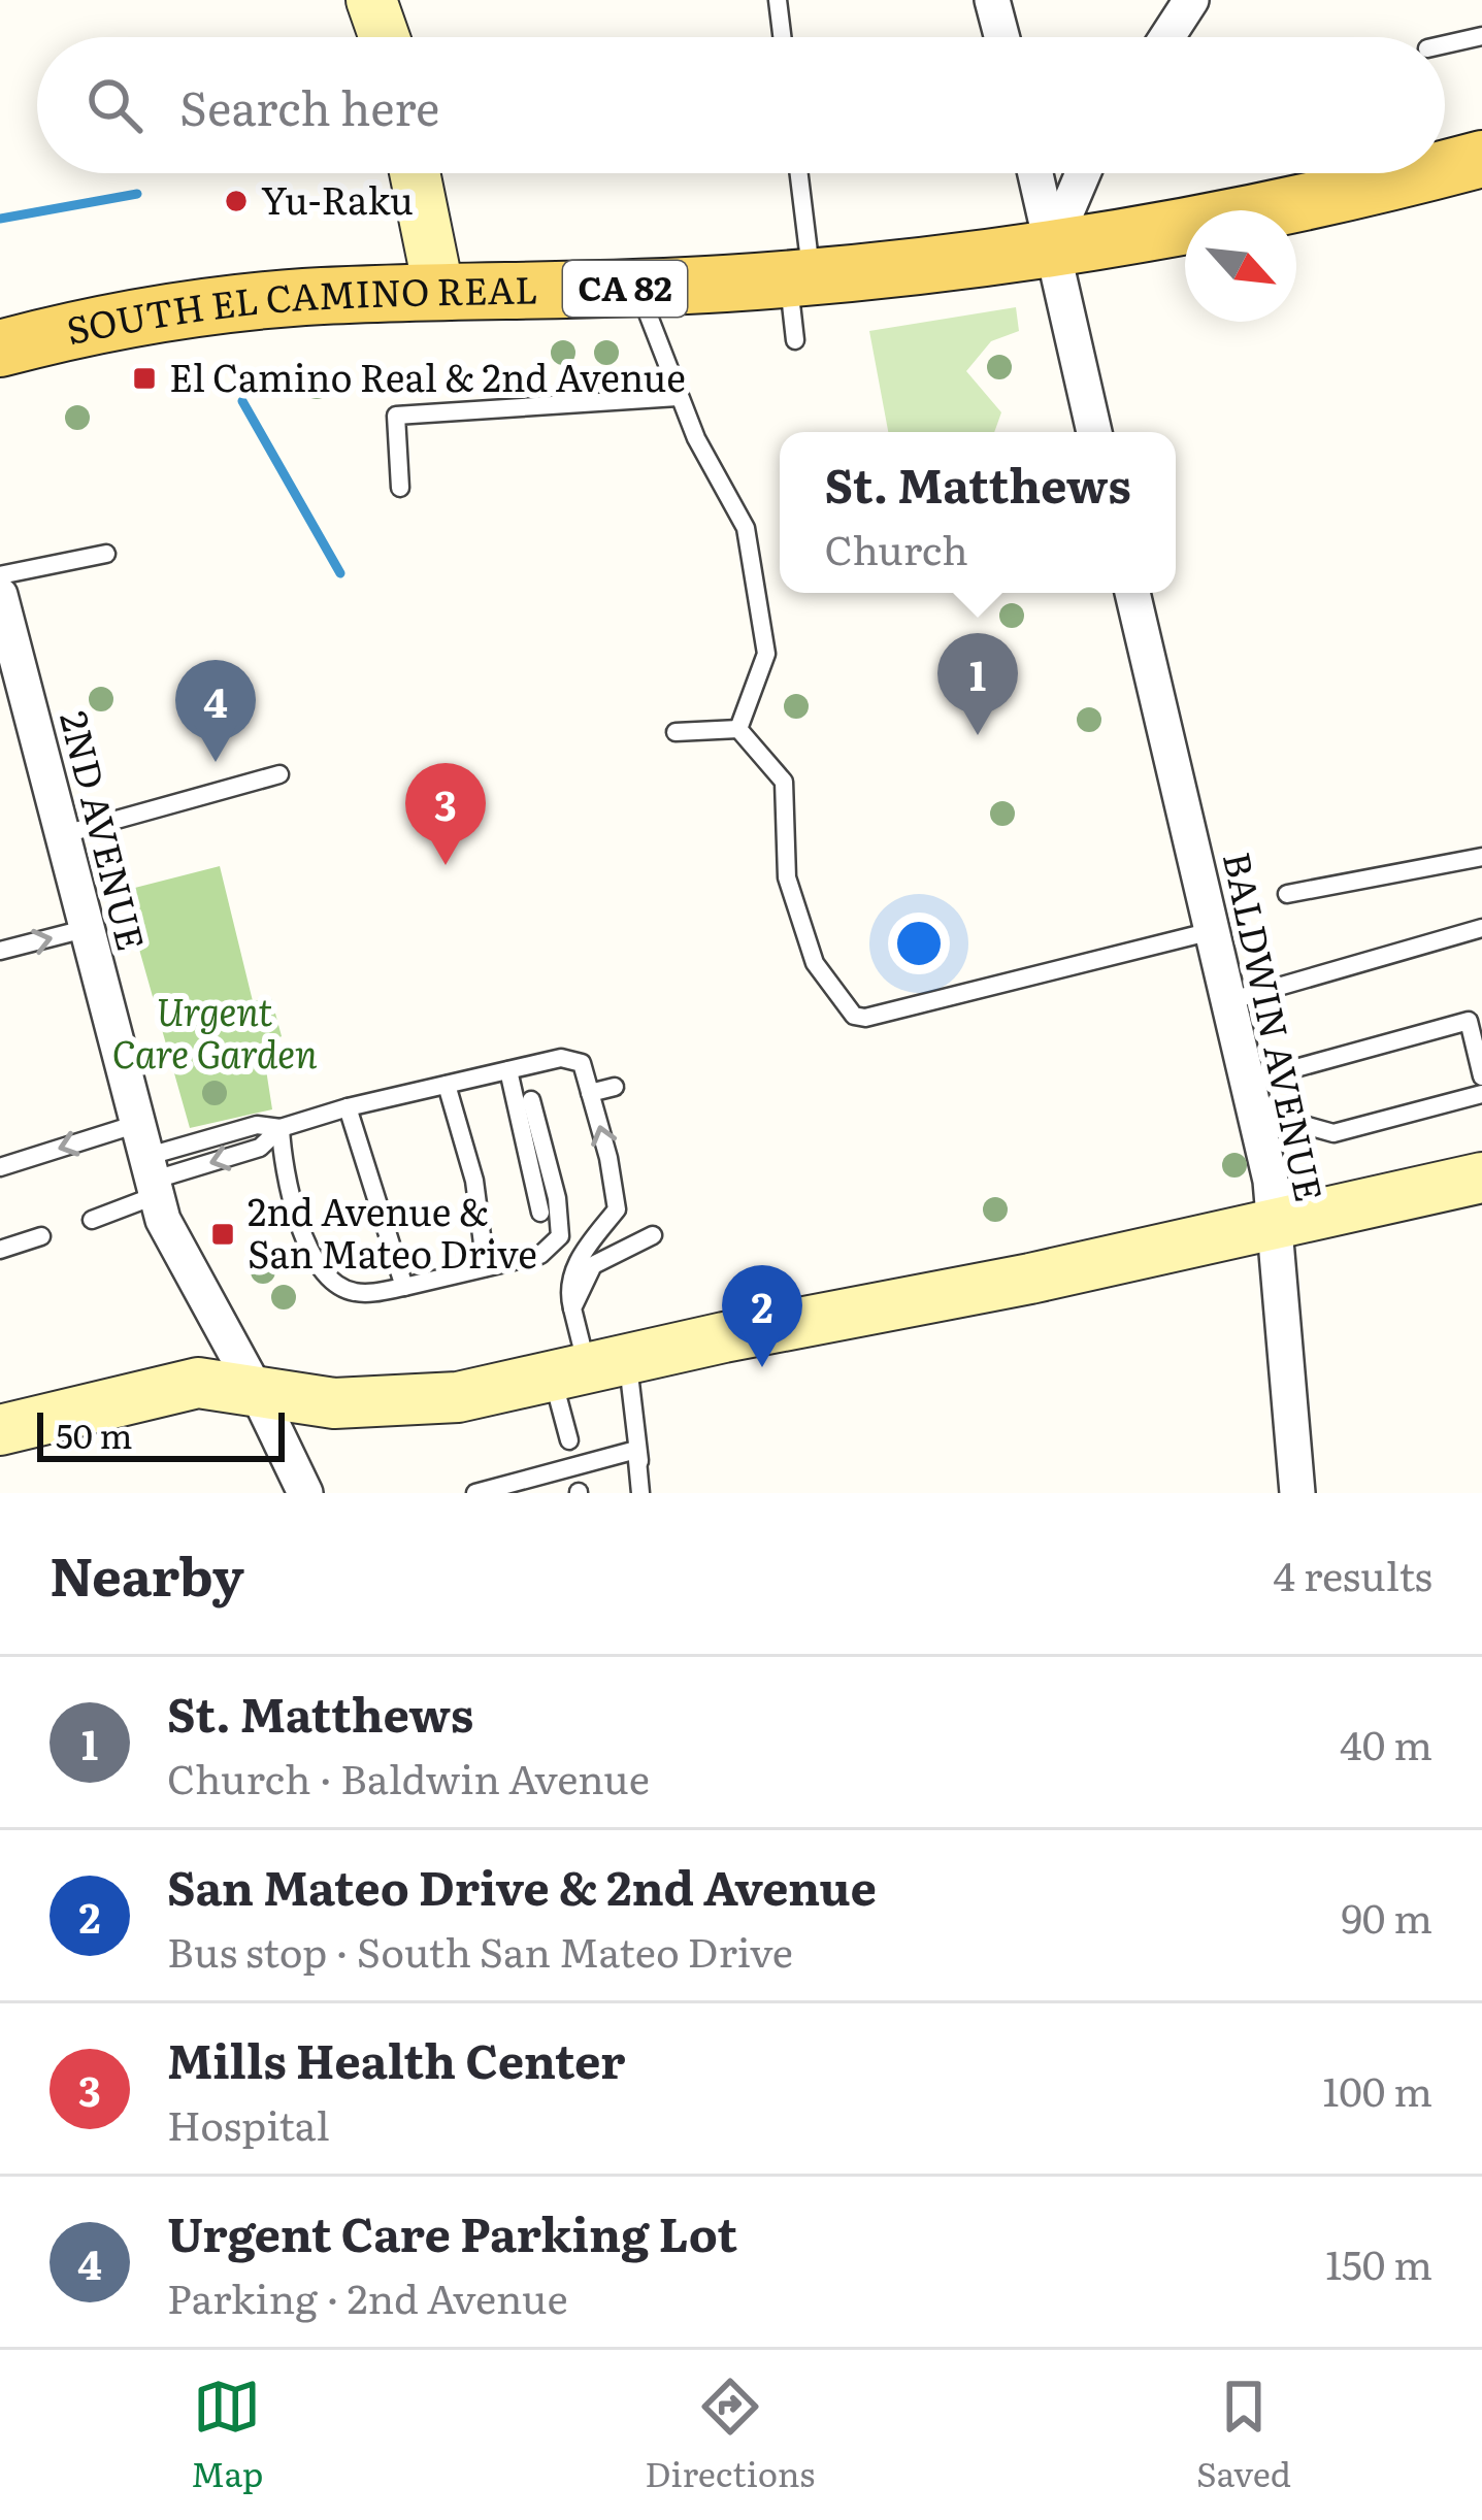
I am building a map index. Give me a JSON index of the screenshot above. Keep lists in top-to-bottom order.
{
  "streets": {
    "main road": ["CA 82", "SOUTH EL CAMINO REAL"],
    "street": ["2ND AVENUE", "BALDWIN AVENUE"]
  },
  "crossings": [
    ["CA 82", "SOUTH EL CAMINO REAL"]
  ],
  "parks": ["Urgent Care Garden"],
  "places": {
    "other": ["Yu-Raku"],
    "transit": ["El Camino Real & 2nd Avenue", "2nd Avenue & San Mateo Drive"]
  },
  "scale_bar": "50 m",
  "north": "bottom right",
  "page": {
    "search": "Search here",
    "popup": ["St. Matthews", "Church"],
    "pins": [
      "1",
      "4",
      "3",
      "2"
    ],
    "scale": "50 m",
    "heading": ["Nearby", "4 results"],
    "list": [
      {
        "mark": "1",
        "name": "St. Matthews",
        "note": "Church · Baldwin Avenue",
        "value": "40 m"
      },
      {
        "mark": "2",
        "name": "San Mateo Drive & 2nd Avenue",
        "note": "Bus stop · South San Mateo Drive",
        "value": "90 m"
      },
      {
        "mark": "3",
        "name": "Mills Health Center",
        "note": "Hospital",
        "value": "100 m"
      },
      {
        "mark": "4",
        "name": "Urgent Care Parking Lot",
        "note": "Parking · 2nd Avenue",
        "value": "150 m"
      }
    ],
    "nav": ["Map", "Directions", "Saved"]
  }
}
